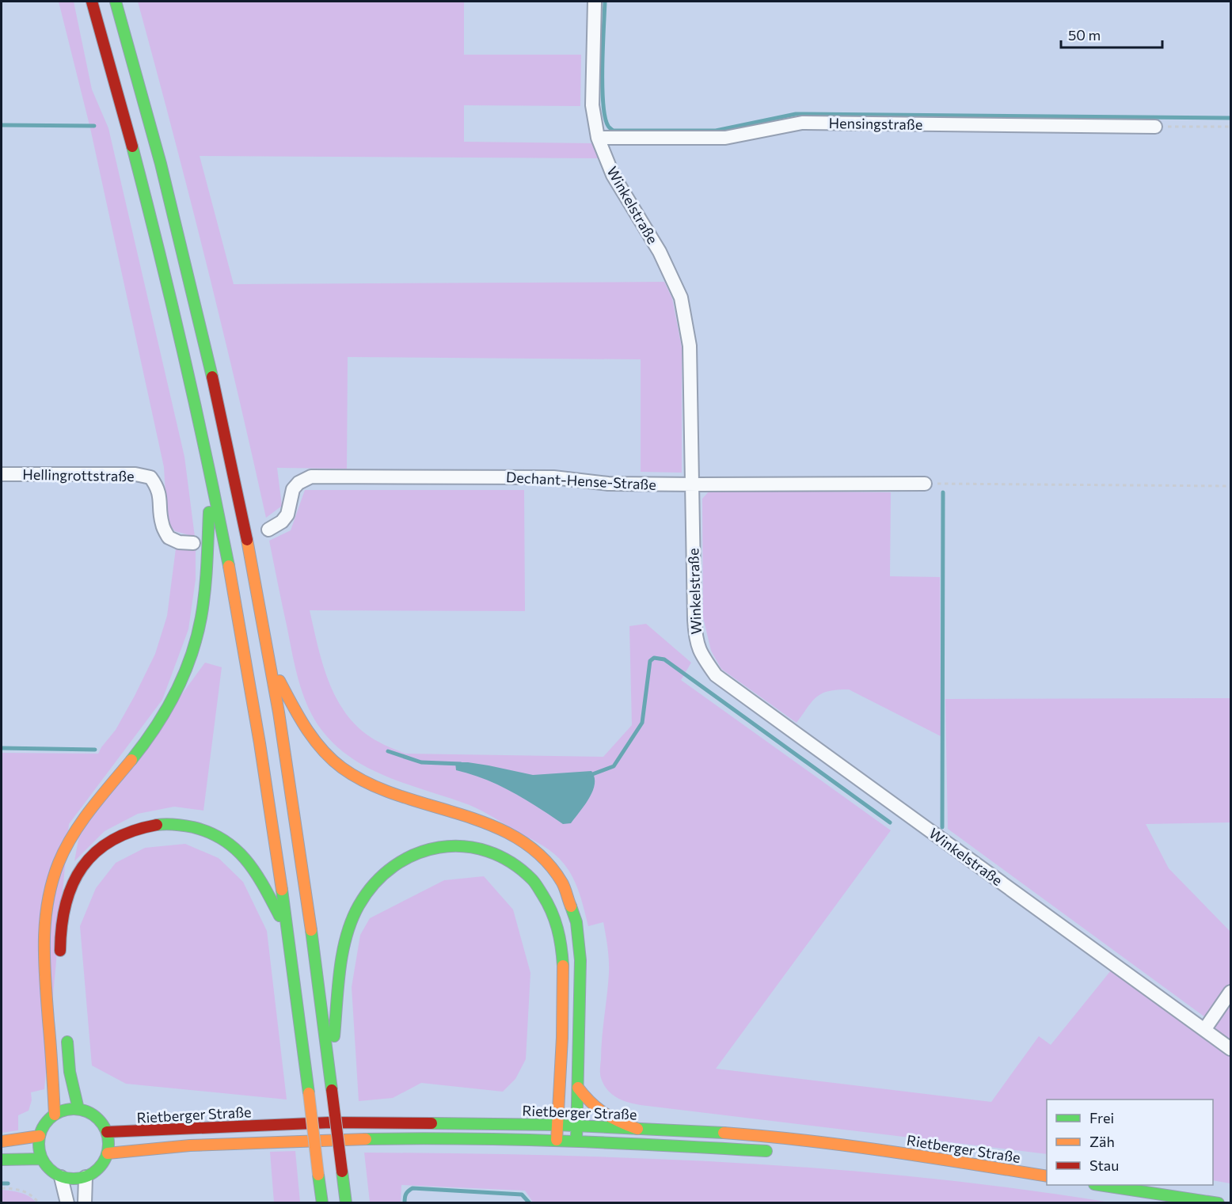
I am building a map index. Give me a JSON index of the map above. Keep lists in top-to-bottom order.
{
  "streets": {
    "main road": ["Rietberger Straße"],
    "street": [
      "Hensingstraße",
      "Winkelstraße",
      "Hellingrottstraße",
      "Dechant-Hense-Straße"
    ]
  },
  "crossings": [
    ["Hensingstraße", "Winkelstraße"],
    ["Winkelstraße", "Dechant-Hense-Straße"]
  ],
  "legend": ["Frei", "Zäh", "Stau"],
  "scale_bar": "50 m"
}
